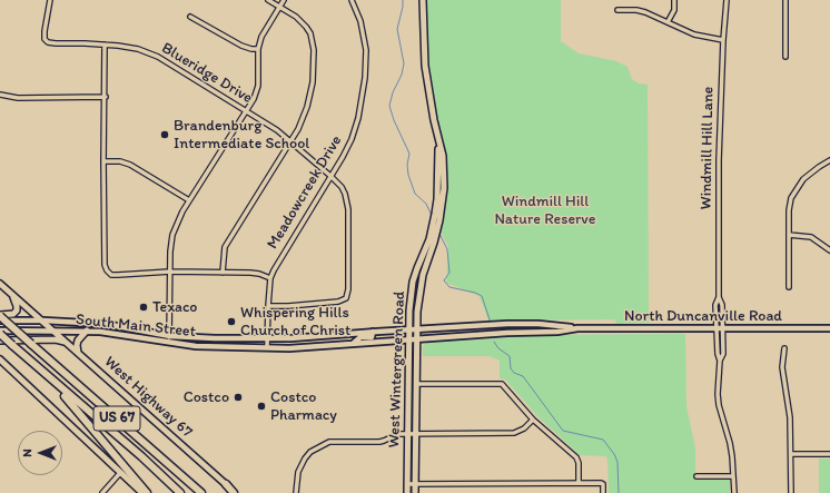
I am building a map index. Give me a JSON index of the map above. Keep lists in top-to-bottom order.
{
  "streets": {
    "highway": ["US 67"],
    "main road": ["West Wintergreen Road", "West Highway 67"],
    "street": [
      "Blueridge Drive",
      "Windmill Hill Lane",
      "Meadowcreek Drive",
      "North Duncanville Road",
      "South Main Street"
    ]
  },
  "crossings": [
    ["Blueridge Drive", "Meadowcreek Drive"],
    ["Windmill Hill Lane", "North Duncanville Road"],
    ["Meadowcreek Drive", "South Main Street"],
    ["North Duncanville Road", "South Main Street"],
    ["South Main Street", "West Wintergreen Road"],
    ["South Main Street", "West Highway 67"],
    ["South Main Street", "US 67"]
  ],
  "parks": ["Windmill Hill Nature Reserve"],
  "places": [
    "Brandenburg Intermediate School",
    "Texaco",
    "Whispering Hills Church of Christ",
    "Costco",
    "Costco Pharmacy"
  ],
  "north": "left"
}
